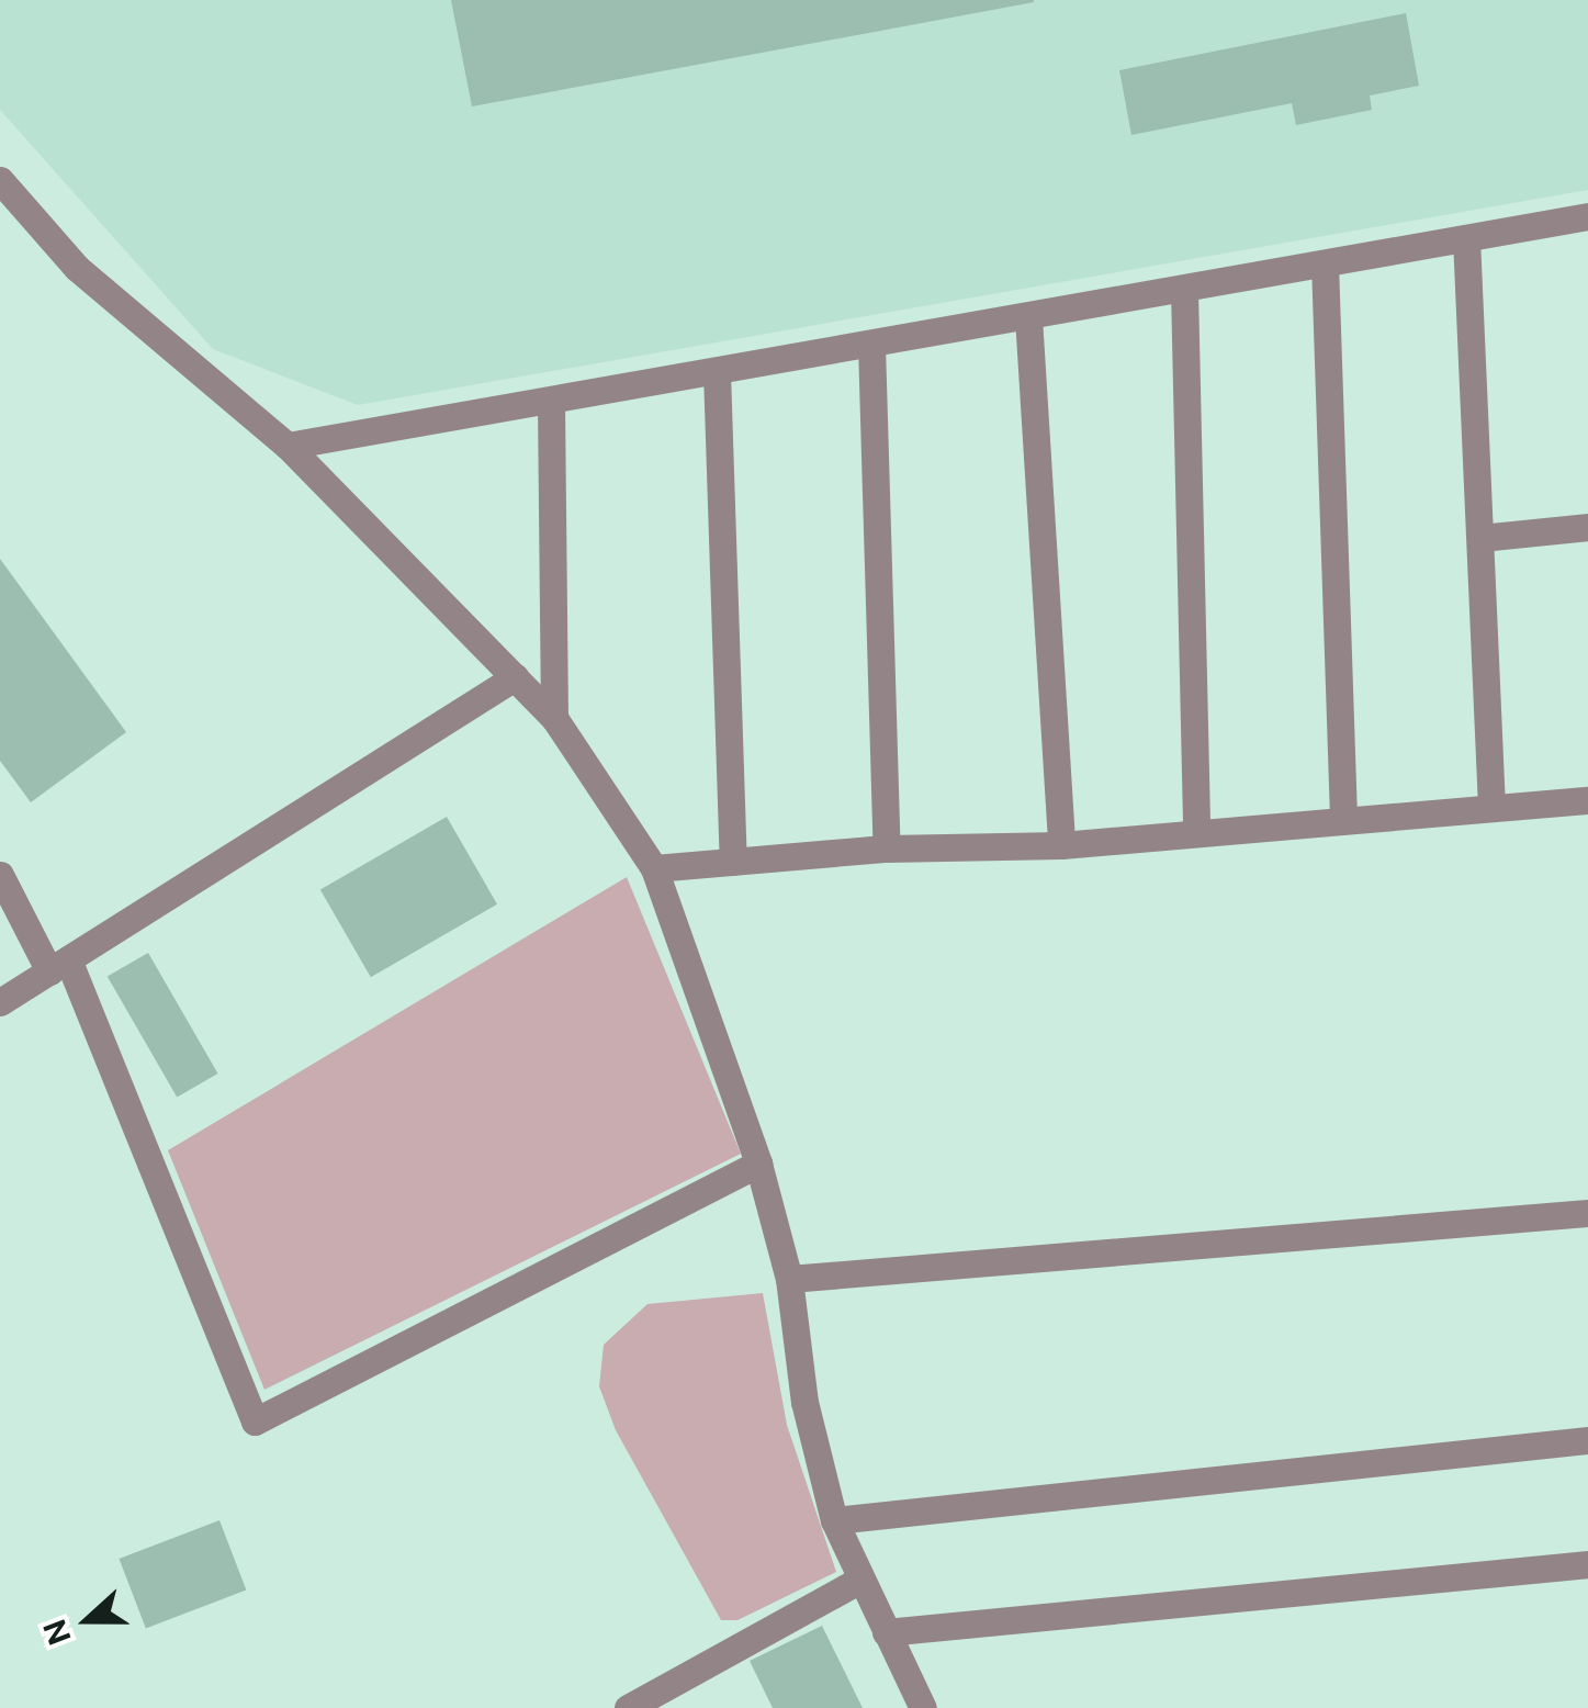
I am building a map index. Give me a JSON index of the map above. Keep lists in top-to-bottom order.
{
  "north": "left"
}
